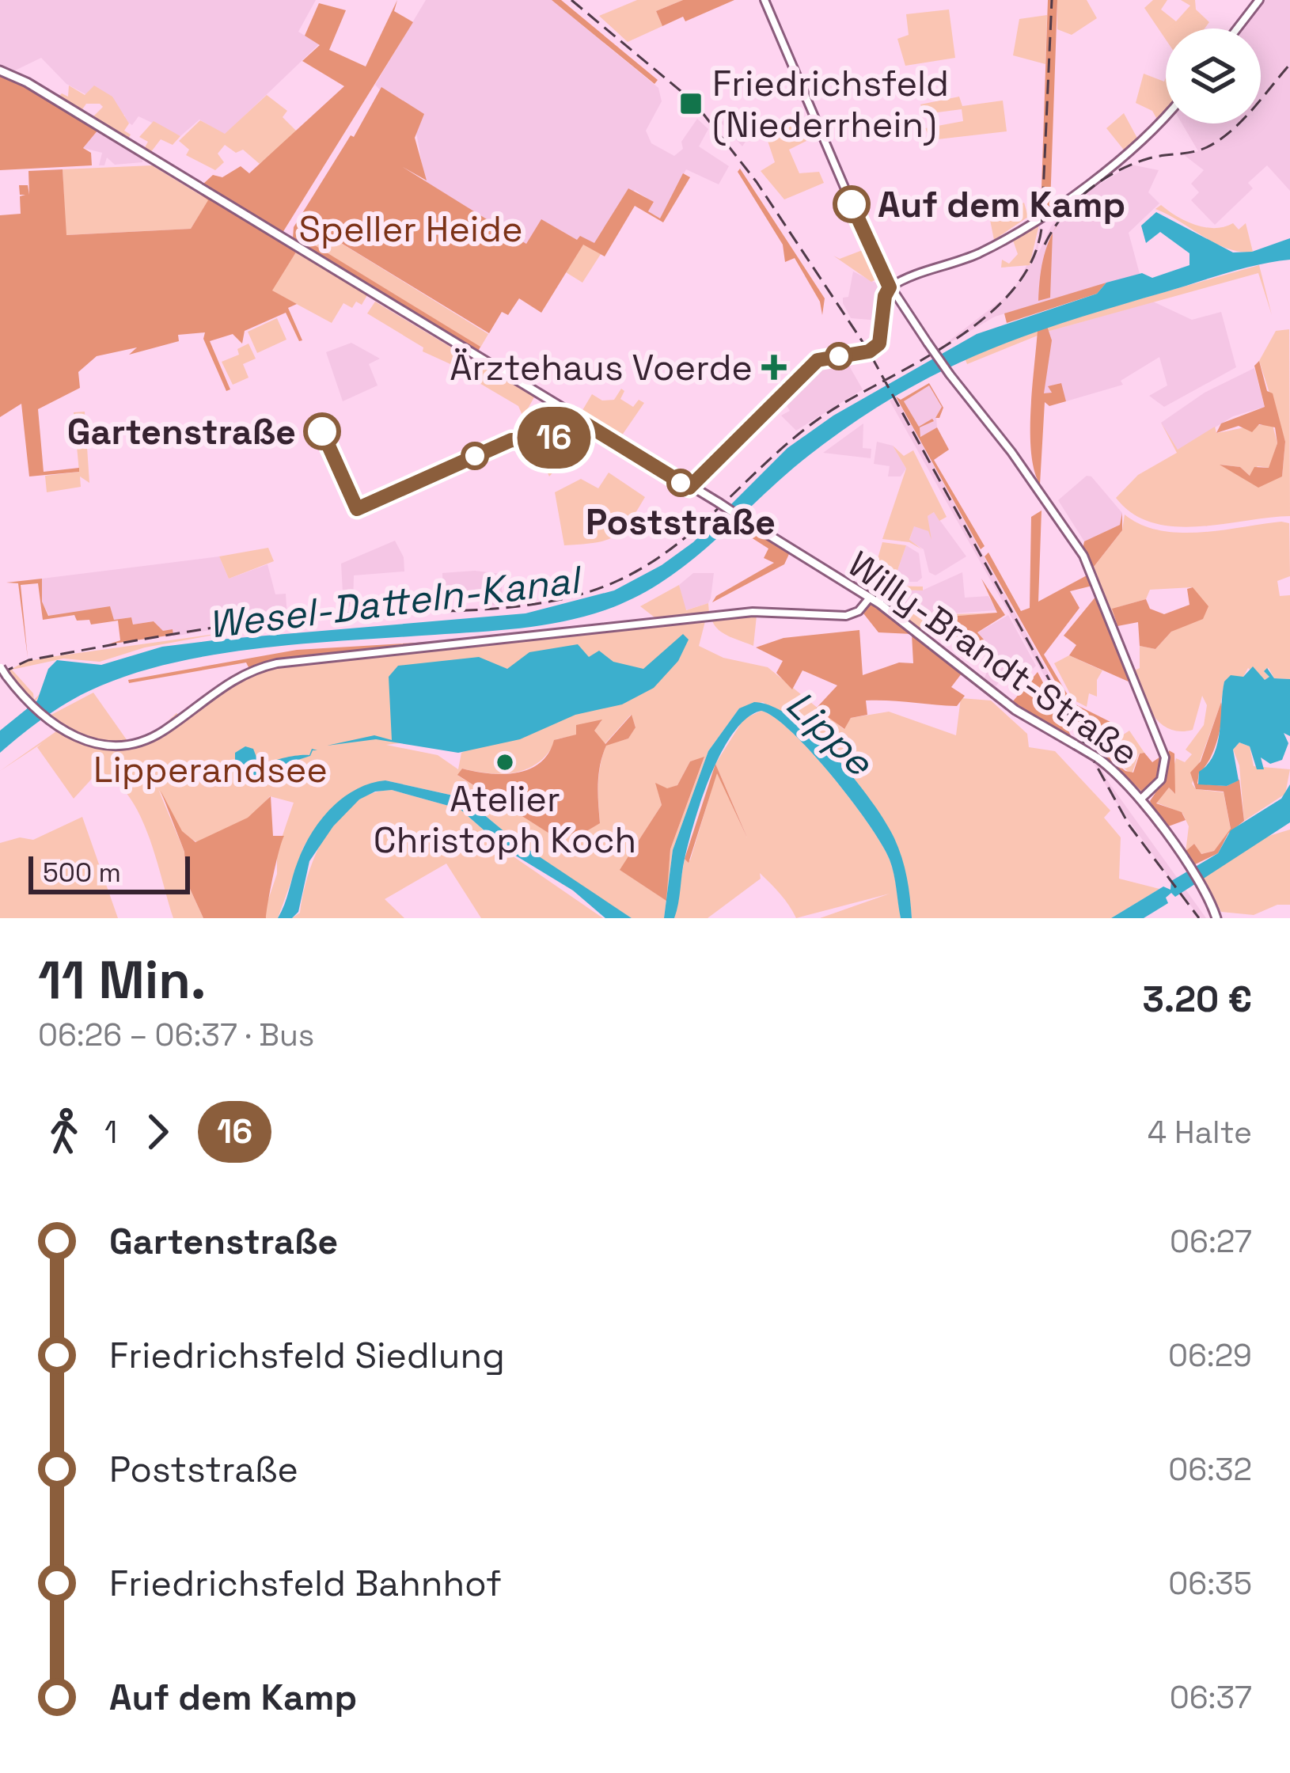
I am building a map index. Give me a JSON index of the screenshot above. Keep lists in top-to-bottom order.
{
  "streets": {
    "main road": ["Willy-Brandt-Straße"]
  },
  "water": ["Wesel-Datteln-Kanal", "Lippe"],
  "parks": ["Speller Heide", "Lipperandsee"],
  "places": {
    "transit": ["Friedrichsfeld (Niederrhein)"],
    "other": [
      "Auf dem Kamp",
      "Gartenstraße",
      "Poststraße",
      "Atelier Christoph Koch"
    ],
    "health": ["Ärztehaus Voerde"]
  },
  "lines": ["bus line 16"],
  "scale_bar": "500 m",
  "page": {
    "on_map": "16",
    "scale": "500 m",
    "heading": ["11 Min.", "06:26 – 06:37 · Bus", "3.20 €"],
    "legs": ["1", "16", "4 Halte"],
    "list": [
      {
        "name": "Gartenstraße",
        "value": "06:27"
      },
      {
        "name": "Friedrichsfeld Siedlung",
        "value": "06:29"
      },
      {
        "name": "Poststraße",
        "value": "06:32"
      },
      {
        "name": "Friedrichsfeld Bahnhof",
        "value": "06:35"
      },
      {
        "name": "Auf dem Kamp",
        "value": "06:37"
      }
    ]
  }
}
